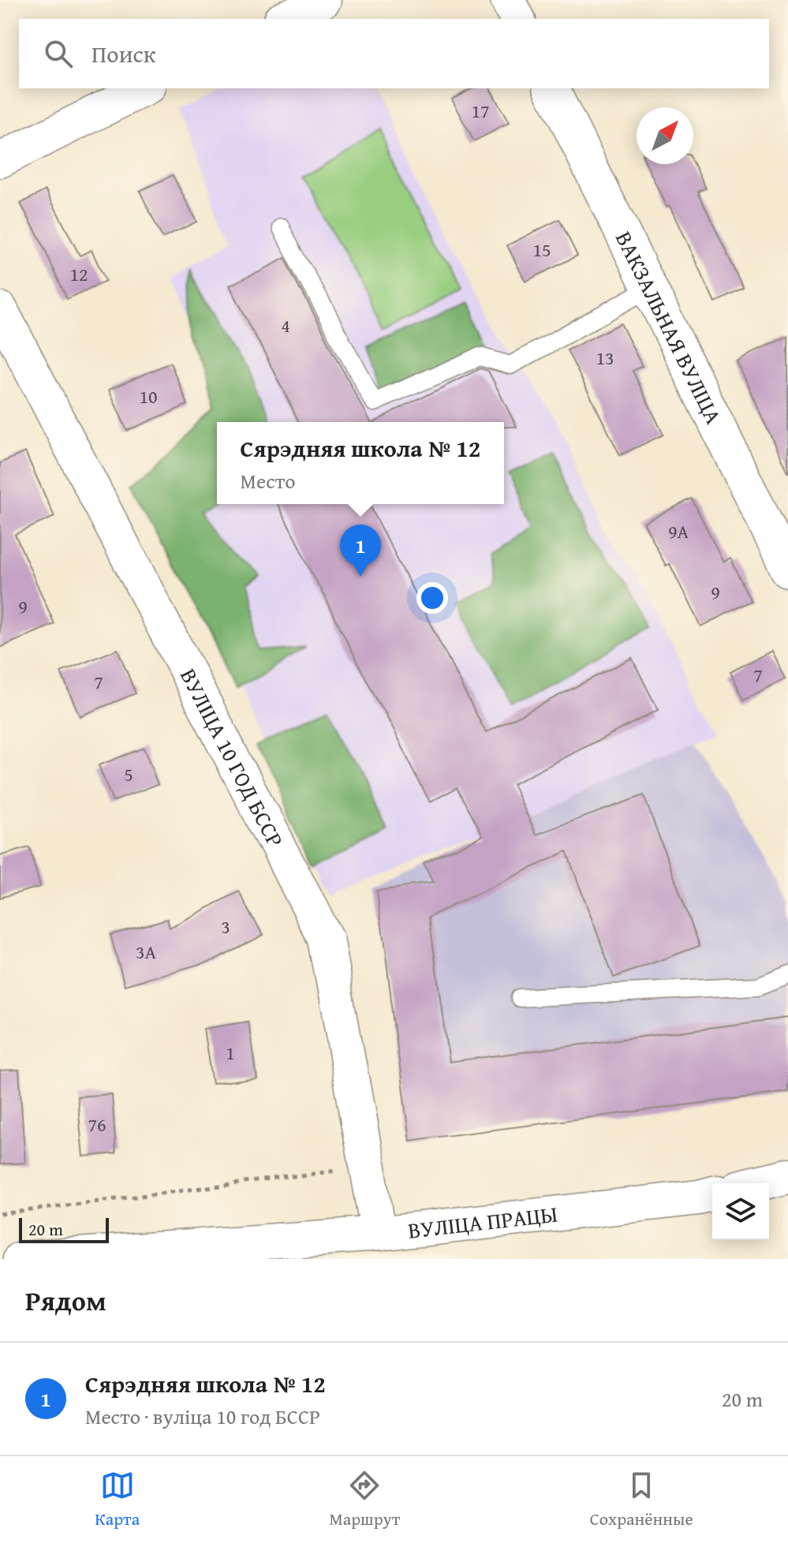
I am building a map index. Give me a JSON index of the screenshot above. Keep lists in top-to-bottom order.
{
  "streets": {
    "street": ["ВАКЗАЛЬНАЯ ВУЛІЦА", "ВУЛІЦА 10 ГОД БССР", "ВУЛІЦА ПРАЦЫ"]
  },
  "crossings": [
    ["ВУЛІЦА 10 ГОД БССР", "ВУЛІЦА ПРАЦЫ"]
  ],
  "house_numbers": [
    "17",
    "15",
    "12",
    "4",
    "13",
    "10",
    "9А",
    "9",
    "9",
    "7",
    "7",
    "5",
    "3",
    "3А",
    "1",
    "76"
  ],
  "scale_bar": "20 m",
  "north": "top right",
  "page": {
    "search": "Поиск",
    "popup": ["Сярэдняя школа № 12", "Место"],
    "pins": "1",
    "scale": "20 m",
    "heading": "Рядом",
    "list": [
      {
        "mark": "1",
        "name": "Сярэдняя школа № 12",
        "note": "Место · вуліца 10 год БССР",
        "value": "20 m"
      }
    ],
    "nav": ["Карта", "Маршрут", "Сохранённые"]
  }
}
